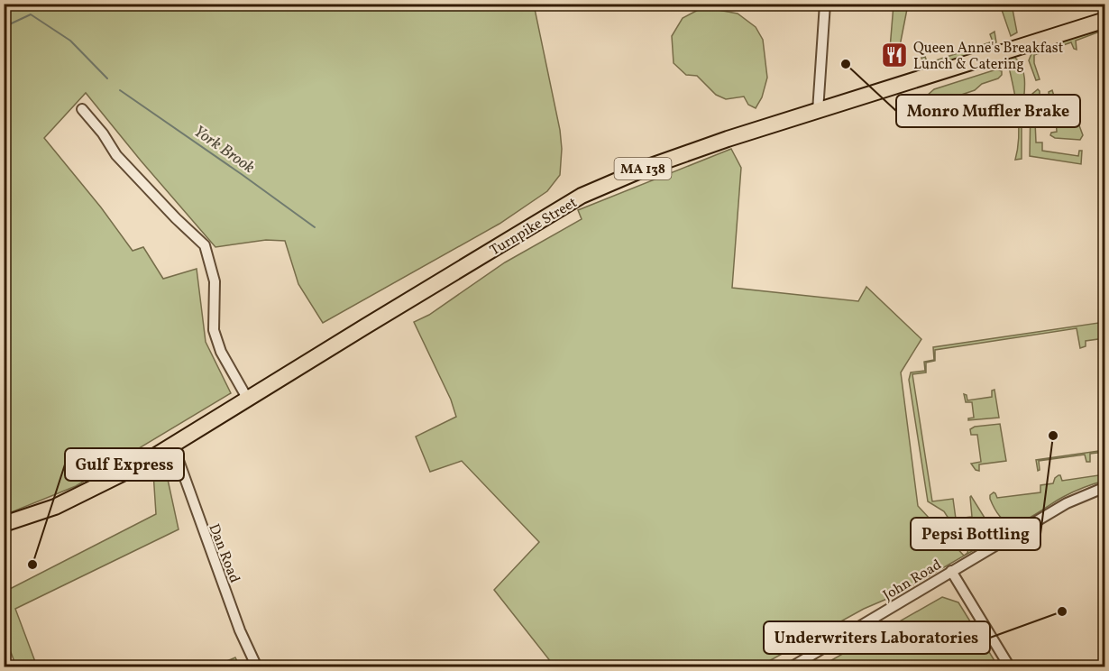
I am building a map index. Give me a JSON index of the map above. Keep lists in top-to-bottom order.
{
  "streets": {
    "main road": ["MA 138", "Turnpike Street"],
    "street": ["Dan Road", "John Road"]
  },
  "crossings": [
    ["Turnpike Street", "Dan Road"]
  ],
  "water": ["York Brook"],
  "places": {
    "restaurant": ["Queen Anne's Breakfast Lunch & Catering"],
    "other": [
      "Monro Muffler Brake",
      "Pepsi Bottling",
      "Gulf Express",
      "Underwriters Laboratories"
    ]
  }
}
